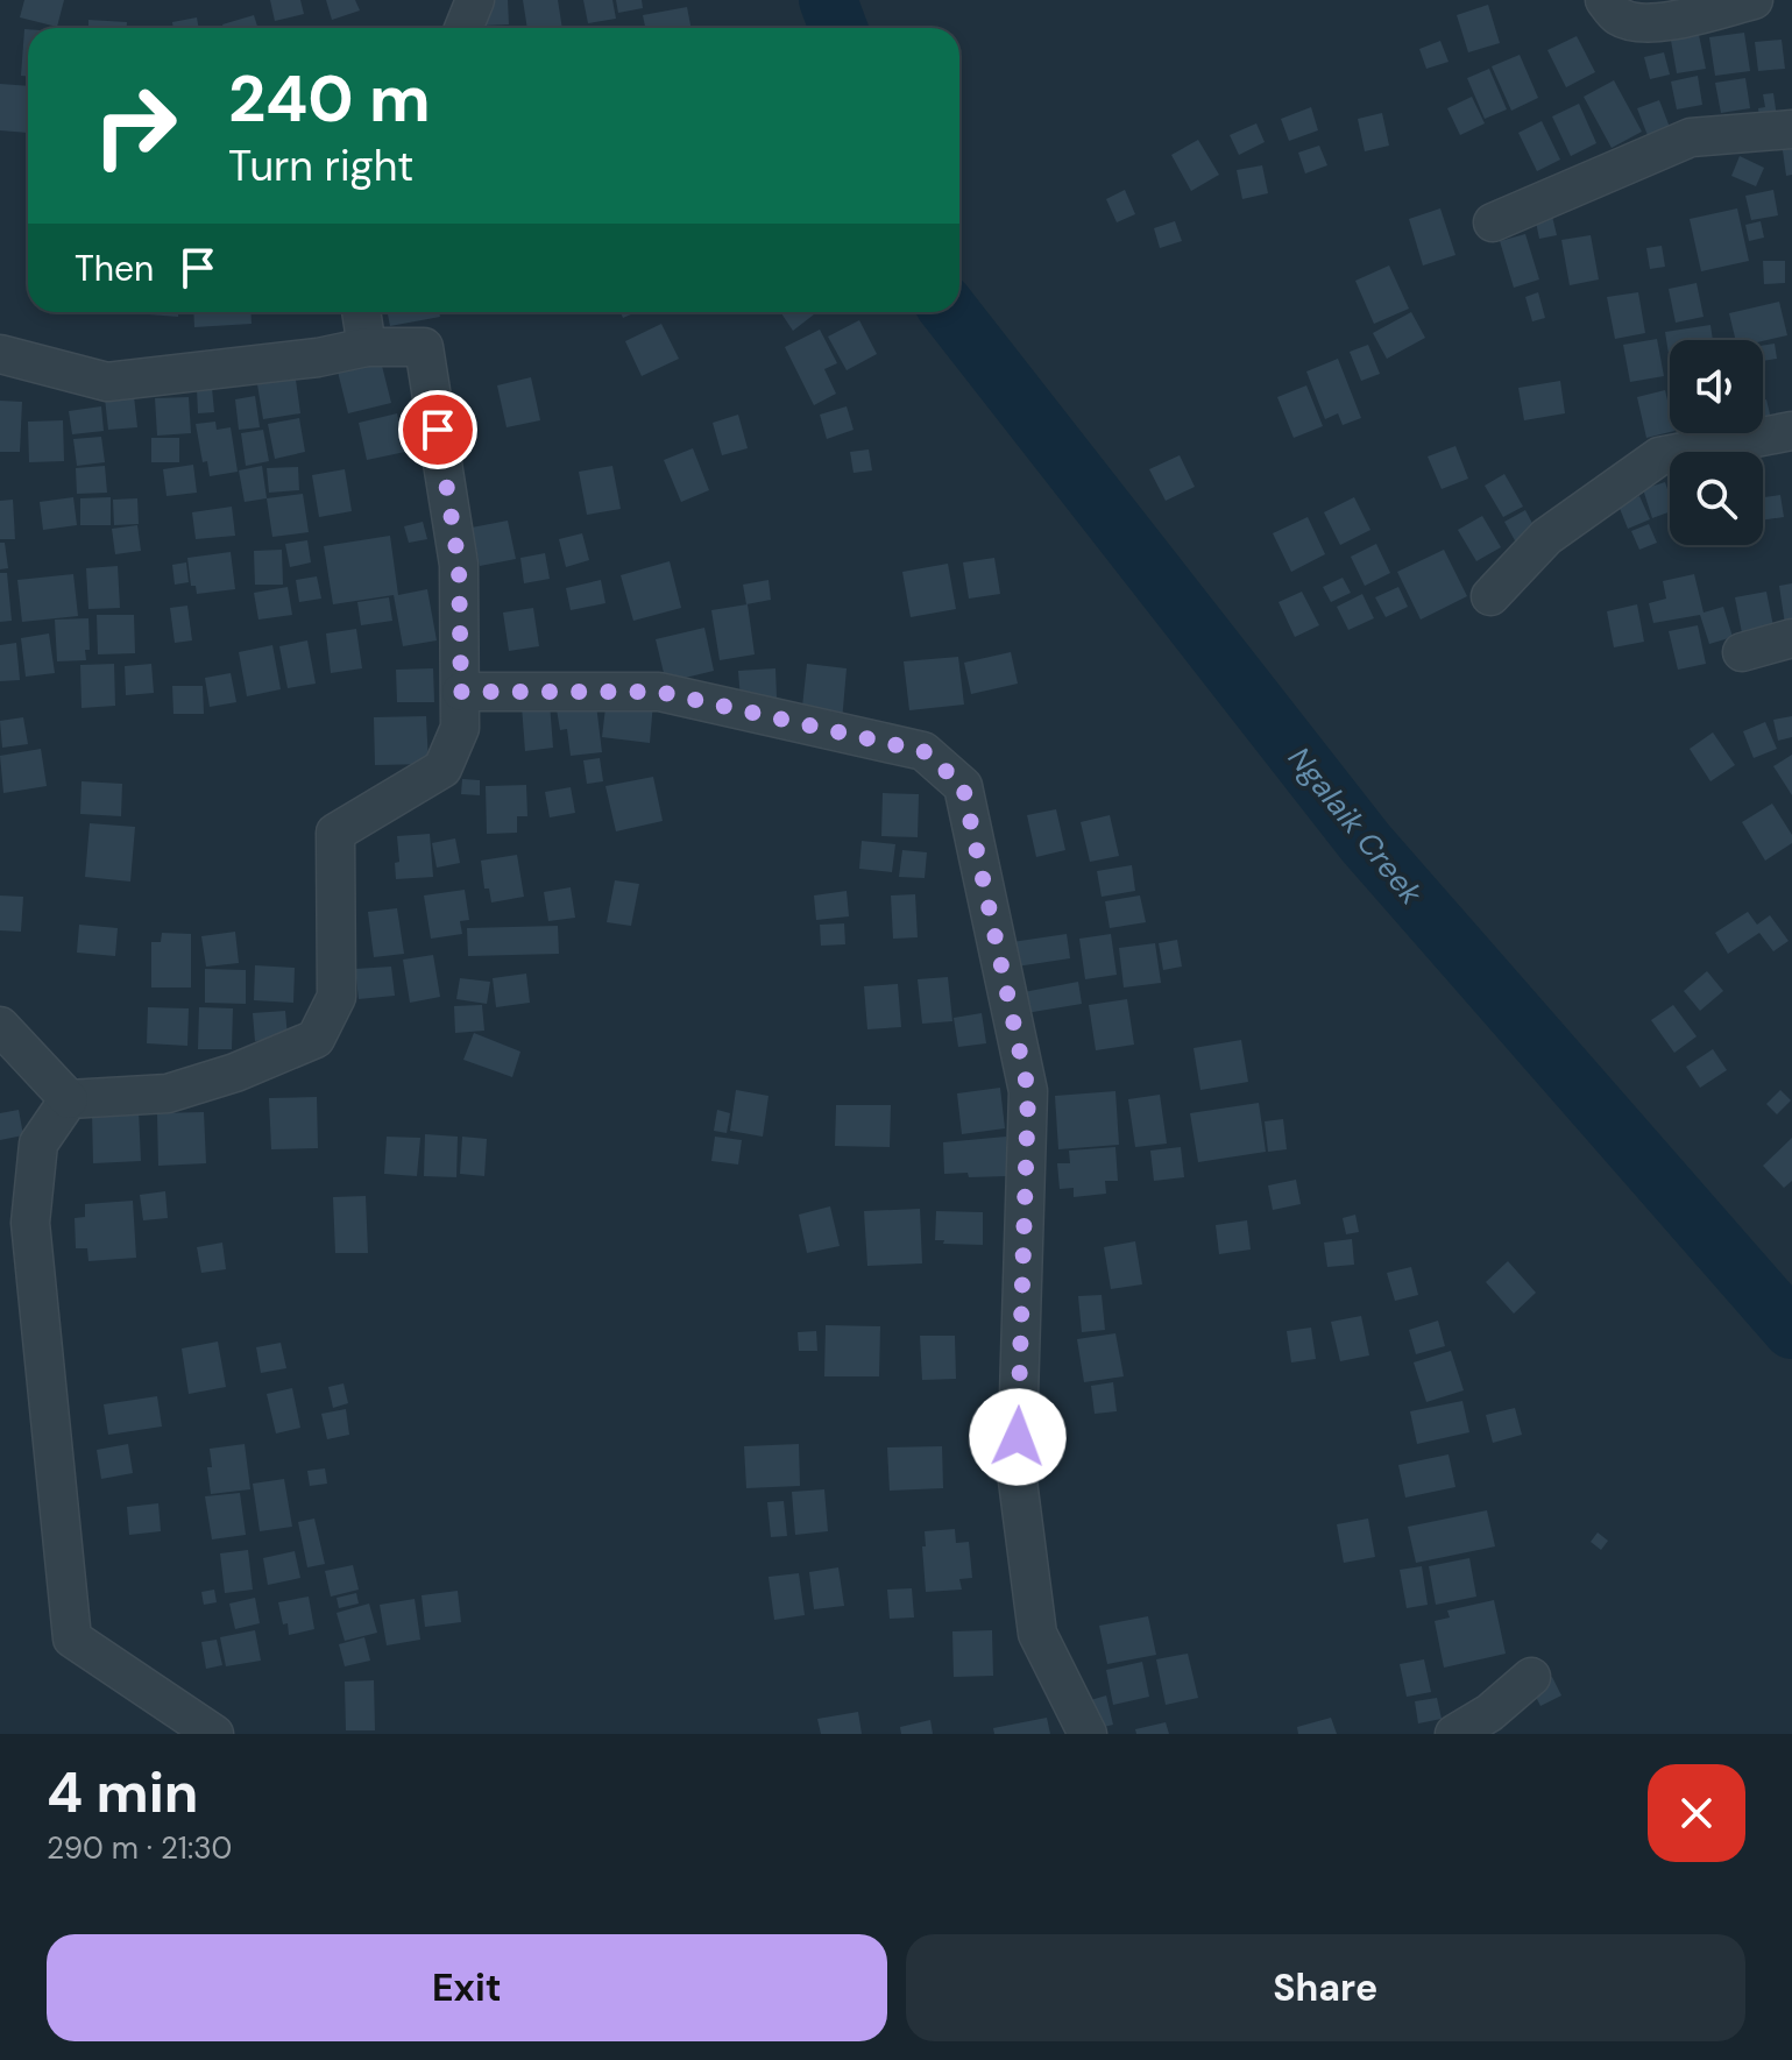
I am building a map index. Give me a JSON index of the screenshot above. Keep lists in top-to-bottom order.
{
  "water": ["Ngalaik Creek"],
  "page": {
    "turn": ["240 m", "Turn right"],
    "then": "Then",
    "heading": ["4 min", "290 m · 21:30"],
    "buttons": ["Exit", "Share"]
  }
}
